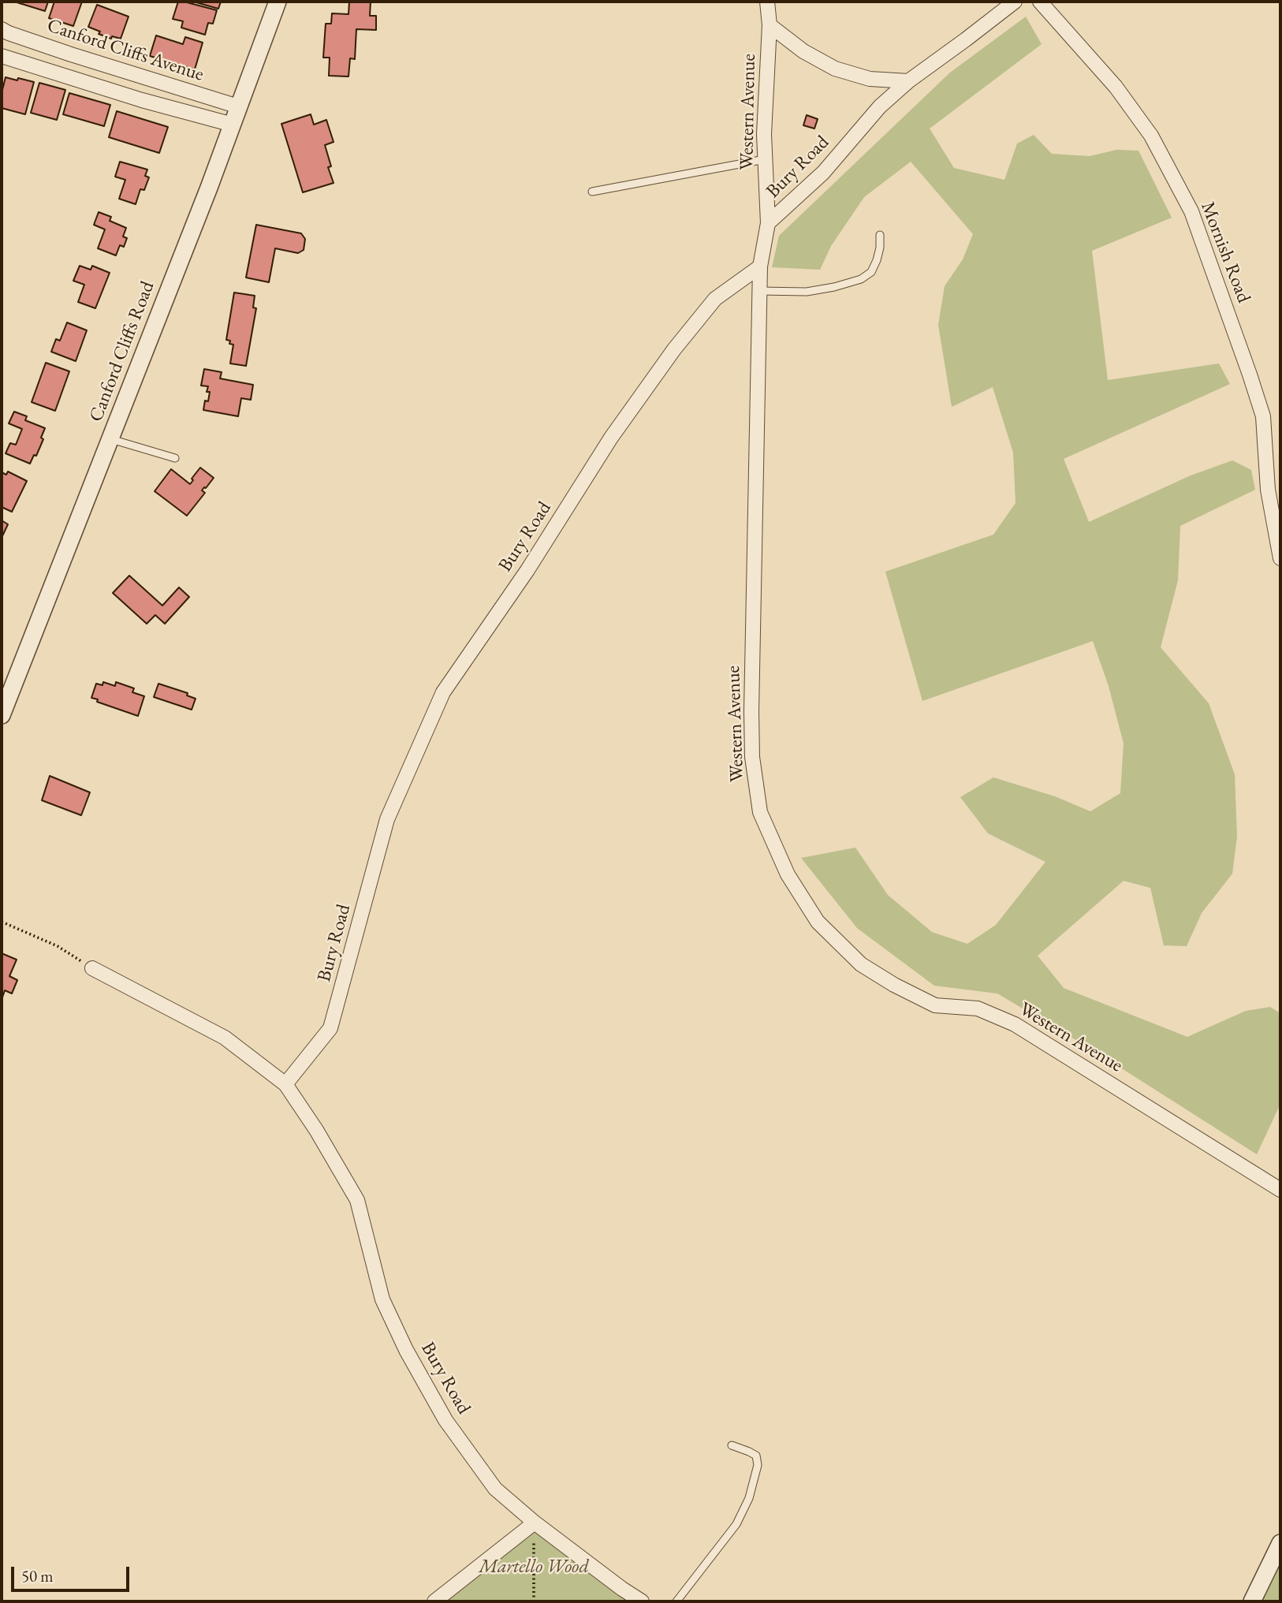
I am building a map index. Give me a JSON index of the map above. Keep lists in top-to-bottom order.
{
  "streets": {
    "street": [
      "Canford Cliffs Avenue",
      "Western Avenue",
      "Bury Road",
      "Mornish Road",
      "Canford Cliffs Road"
    ]
  },
  "crossings": [
    ["Canford Cliffs Avenue", "Canford Cliffs Road"],
    ["Western Avenue", "Bury Road"]
  ],
  "parks": ["Martello Wood"],
  "scale_bar": "50 m"
}
